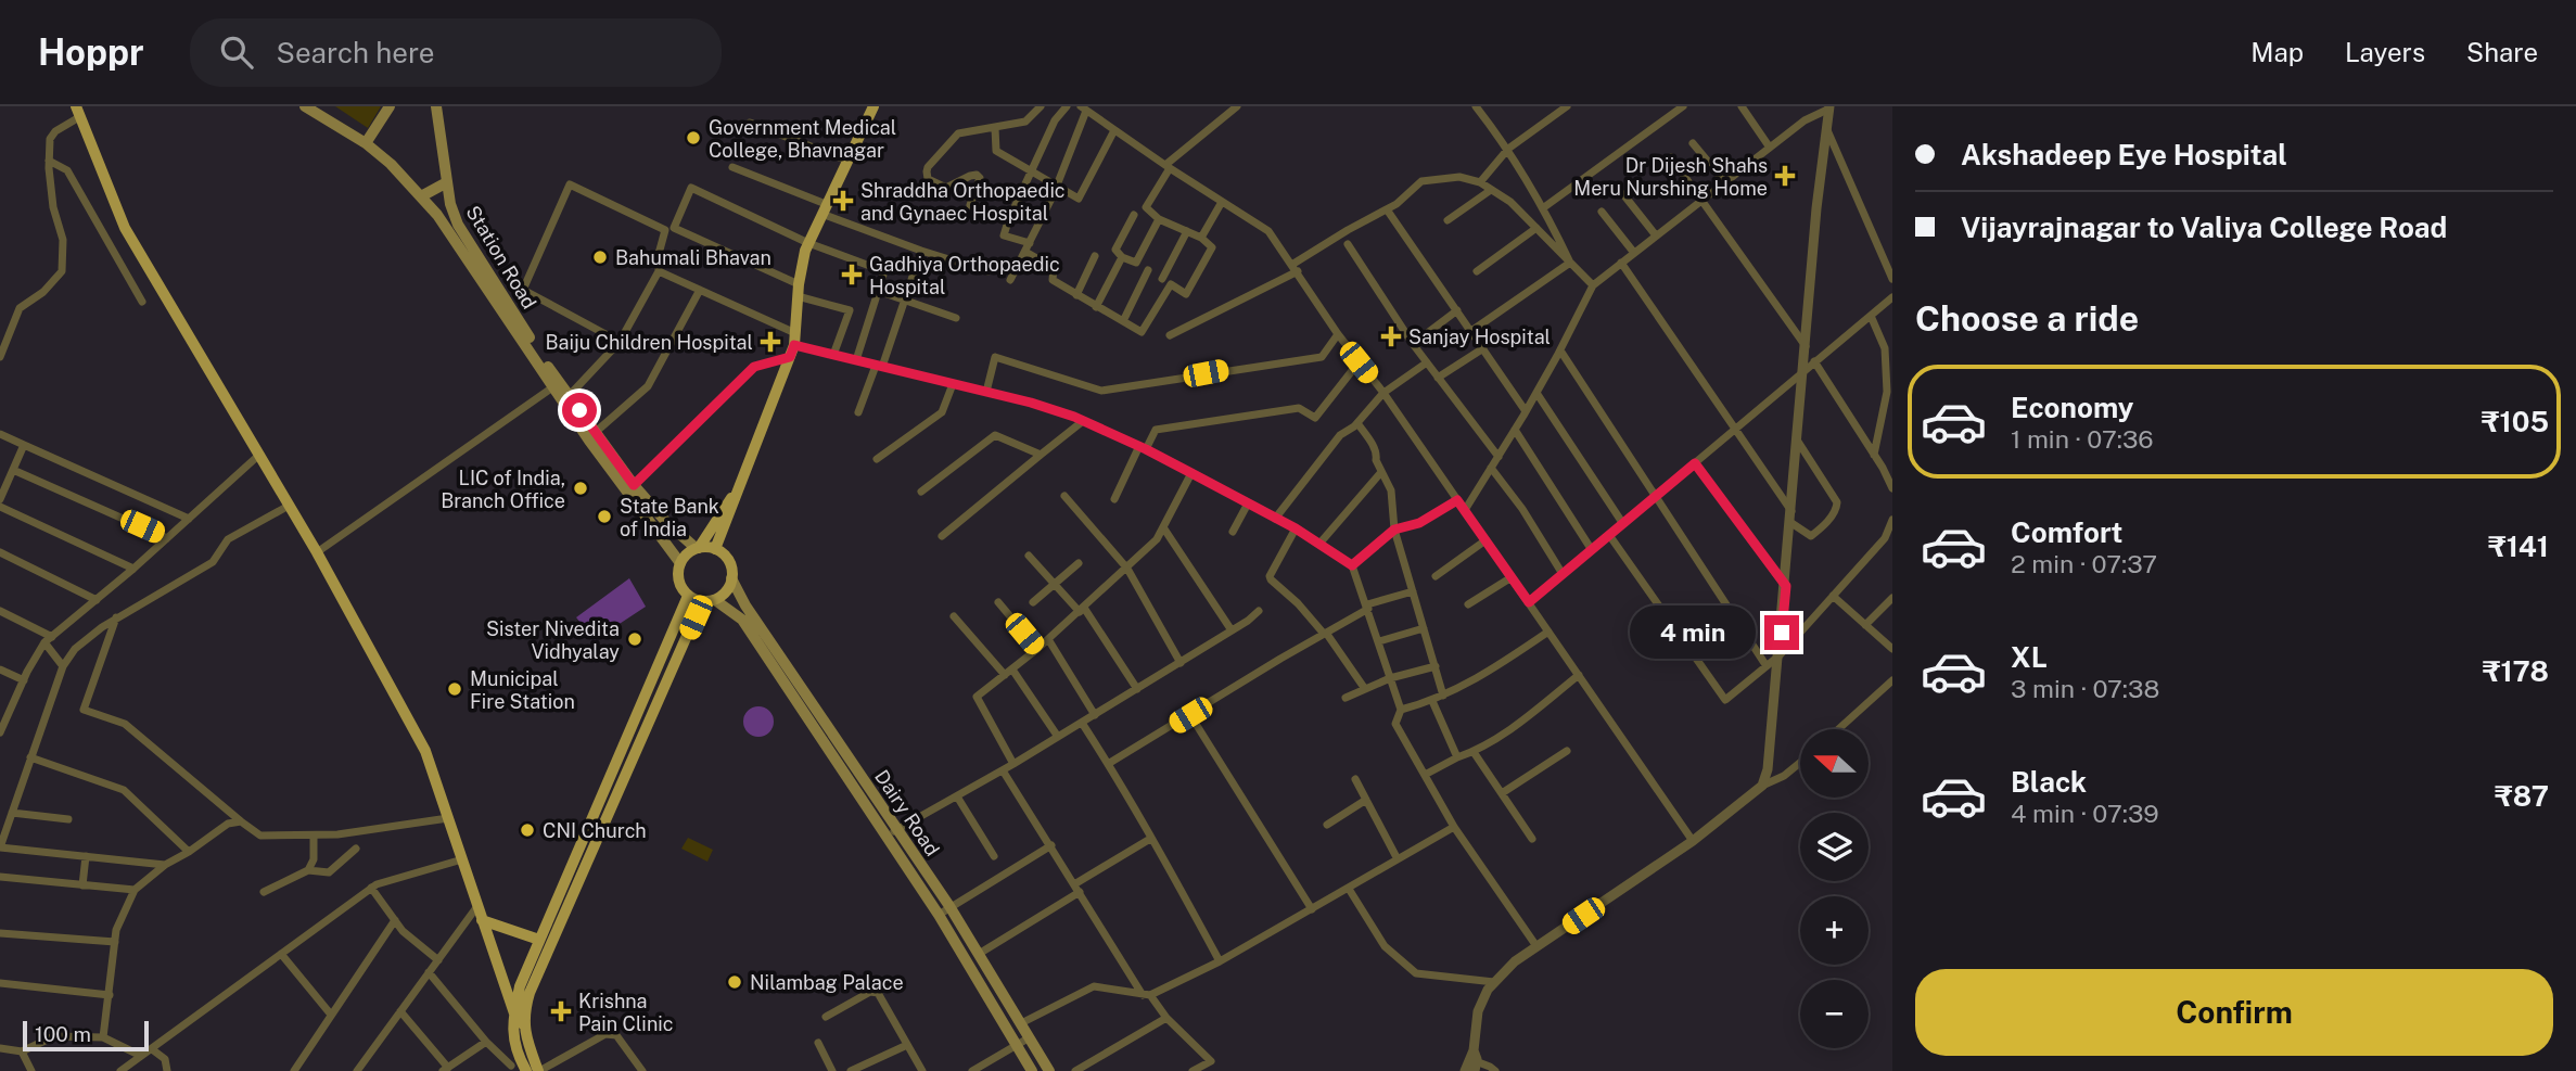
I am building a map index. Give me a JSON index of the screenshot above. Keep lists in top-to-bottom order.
{
  "streets": {
    "main road": ["Station Road", "Dairy Road"]
  },
  "crossings": [
    ["Station Road", "Dairy Road"]
  ],
  "places": {
    "other": [
      "Government Medical College, Bhavnagar",
      "Bahumali Bhavan",
      "LIC of India, Branch Office",
      "State Bank of India",
      "Sister Nivedita Vidhyalay",
      "Municipal Fire Station",
      "CNI Church",
      "Nilambag Palace"
    ],
    "health": [
      "Dr Dijesh Shahs Meru Nurshing Home",
      "Shraddha Orthopaedic and Gynaec Hospital",
      "Gadhiya Orthopaedic Hospital",
      "Sanjay Hospital",
      "Baiju Children Hospital",
      "Krishna Pain Clinic"
    ]
  },
  "scale_bar": "100 m",
  "north": "left",
  "page": {
    "header": "Hoppr",
    "search": "Search here",
    "nav": ["Map", "Layers", "Share"],
    "banner": ["Akshadeep Eye Hospital", "Vijayrajnagar to Valiya College Road"],
    "heading": "Choose a ride",
    "list": [
      {
        "name": "Economy",
        "note": "1 min · 07:36",
        "value": "₹105"
      },
      {
        "name": "Comfort",
        "note": "2 min · 07:37",
        "value": "₹141"
      },
      {
        "name": "XL",
        "note": "3 min · 07:38",
        "value": "₹178"
      },
      {
        "name": "Black",
        "note": "4 min · 07:39",
        "value": "₹87"
      }
    ],
    "bubble": "4 min",
    "map_buttons": ["+", "−"],
    "buttons": "Confirm",
    "scale": "100 m"
  }
}
